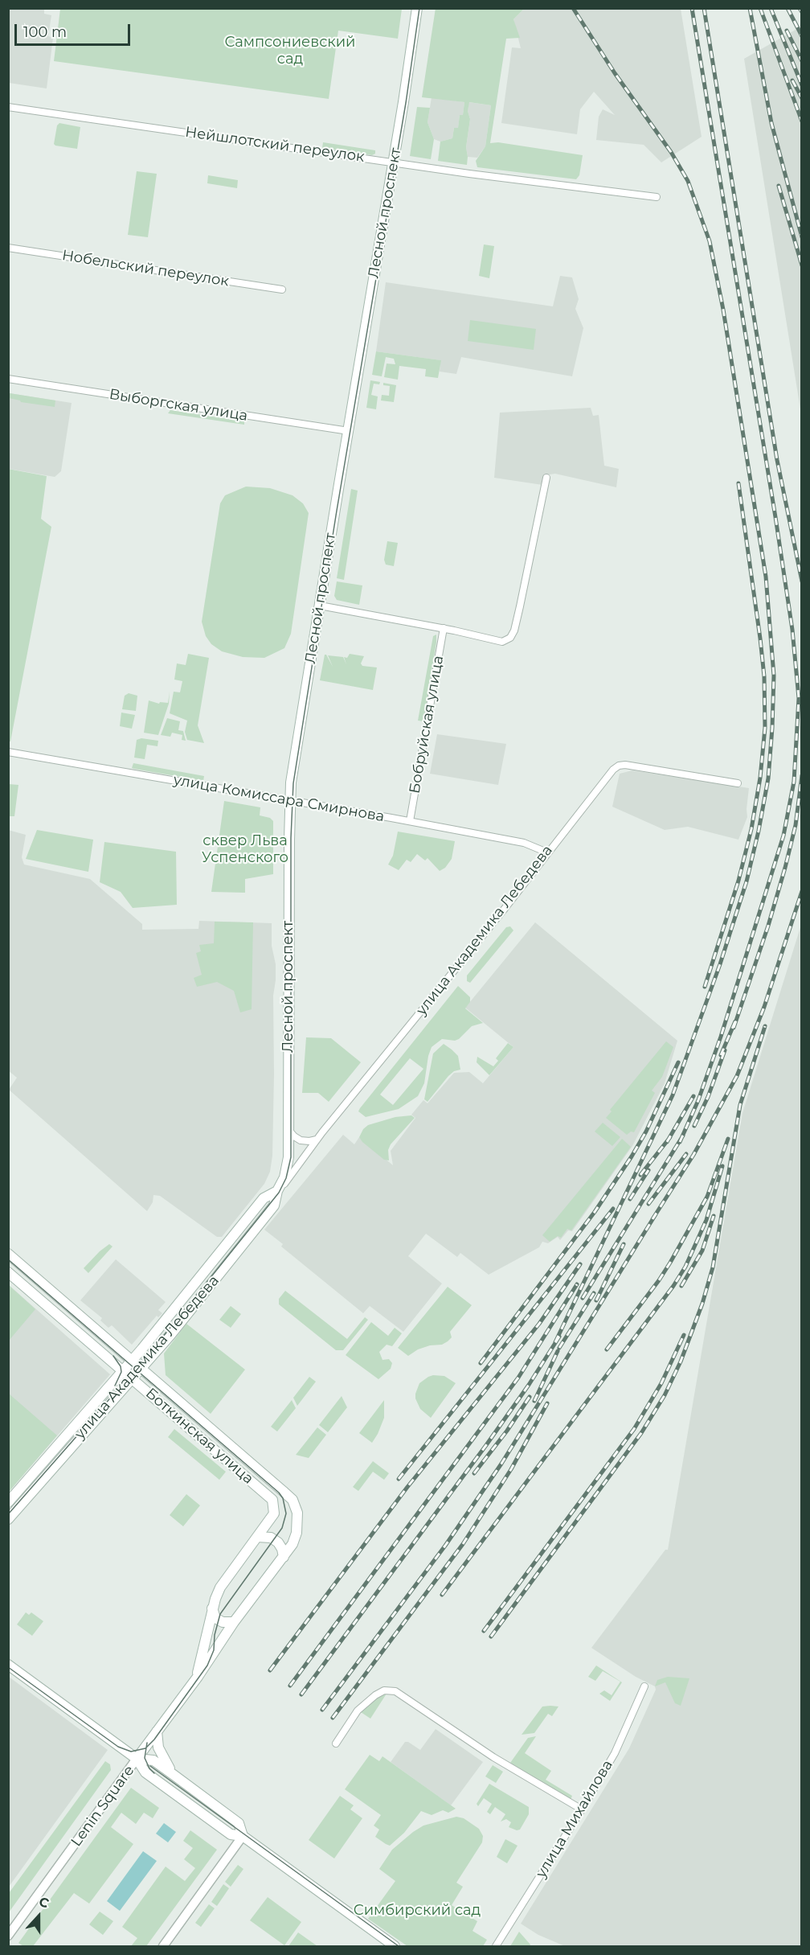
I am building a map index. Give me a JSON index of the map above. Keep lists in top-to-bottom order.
{
  "streets": {
    "main road": [
      "Лесной проспект",
      "улица Академика Лебедева",
      "Боткинская улица",
      "Lenin Square"
    ],
    "street": [
      "Нейшлотский переулок",
      "Нобельский переулок",
      "Выборгская улица",
      "Бобруйская улица",
      "улица Комиссара Смирнова",
      "улица Михайлова"
    ]
  },
  "crossings": [
    ["Нейшлотский переулок", "Лесной проспект"],
    ["Лесной проспект", "Выборгская улица"],
    ["Лесной проспект", "улица Комиссара Смирнова"],
    ["Лесной проспект", "улица Академика Лебедева"],
    ["Бобруйская улица", "улица Комиссара Смирнова"],
    ["улица Комиссара Смирнова", "улица Академика Лебедева"],
    ["улица Академика Лебедева", "Боткинская улица"],
    ["Боткинская улица", "Lenin Square"]
  ],
  "parks": ["Сампсониевский сад", "сквер Льва Успенского", "Симбирский сад"],
  "scale_bar": "100 m",
  "north": "top"
}
